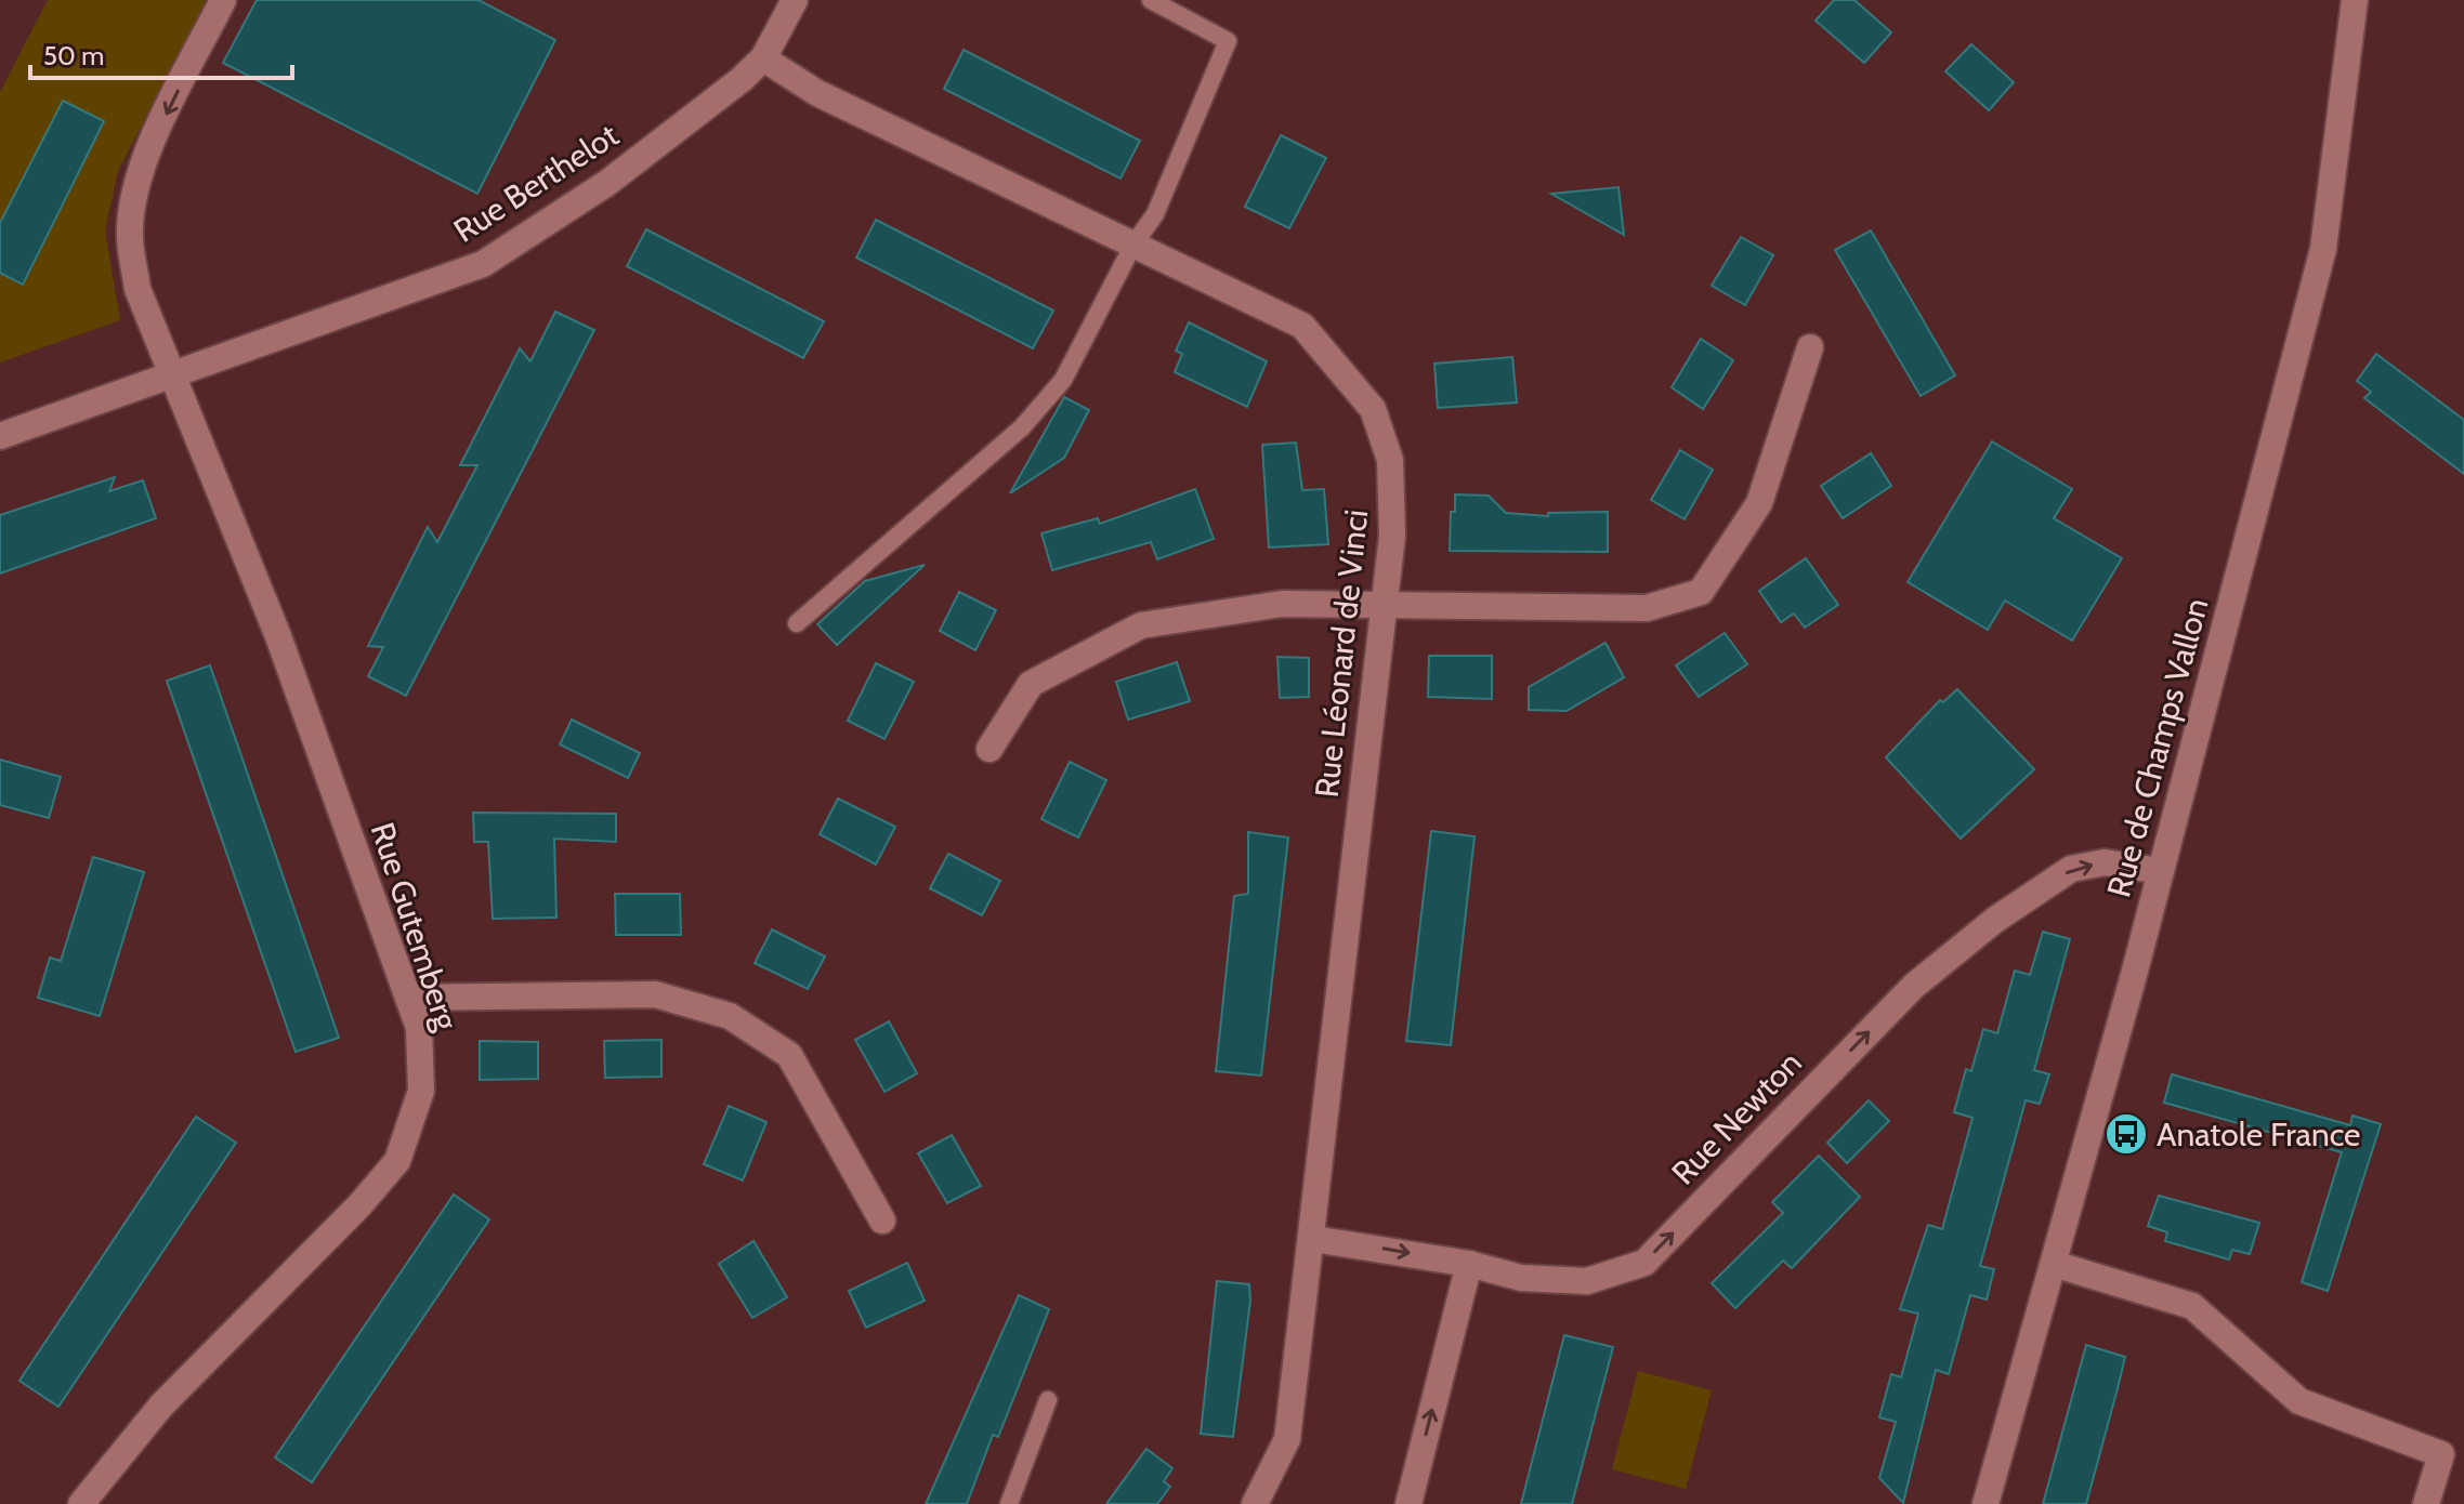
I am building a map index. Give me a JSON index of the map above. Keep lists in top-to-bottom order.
{
  "streets": {
    "street": [
      "Rue Berthelot",
      "Rue Léonard de Vinci",
      "Rue de Champs Vallon",
      "Rue Gutemberg",
      "Rue Newton"
    ]
  },
  "crossings": [
    ["Rue Berthelot", "Rue Léonard de Vinci"],
    ["Rue Berthelot", "Rue Gutemberg"],
    ["Rue Léonard de Vinci", "Rue Newton"],
    ["Rue de Champs Vallon", "Rue Newton"]
  ],
  "one_way": ["Rue Newton"],
  "places": {
    "bus stop": ["Anatole France"]
  },
  "scale_bar": "50 m"
}
